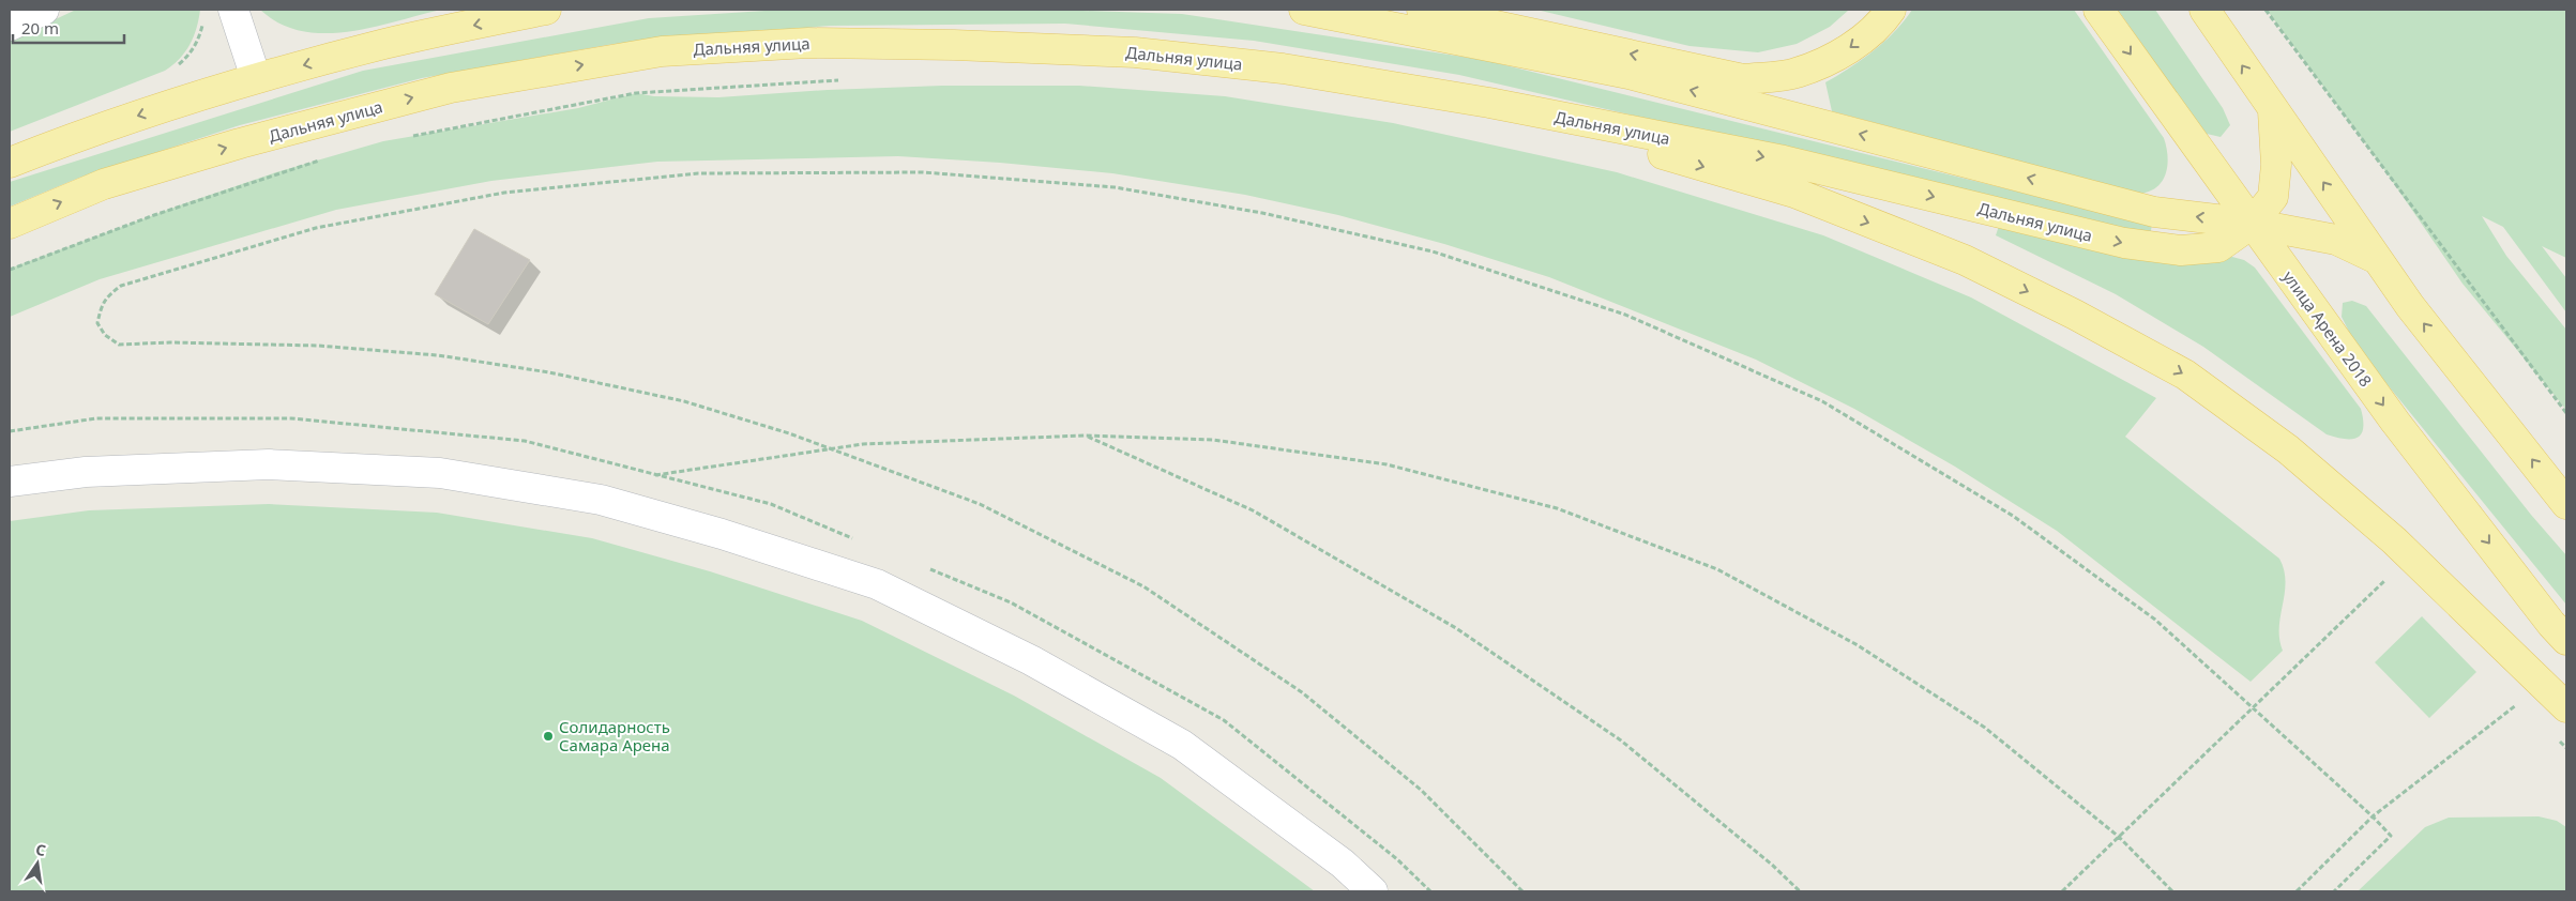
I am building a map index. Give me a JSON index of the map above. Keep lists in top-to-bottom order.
{
  "streets": {
    "main road": ["Дальняя улица", "улица Арена 2018"]
  },
  "crossings": [
    ["Дальняя улица", "улица Арена 2018"]
  ],
  "places": ["Солидарность Самара Арена"],
  "scale_bar": "20 m",
  "north": "top"
}
